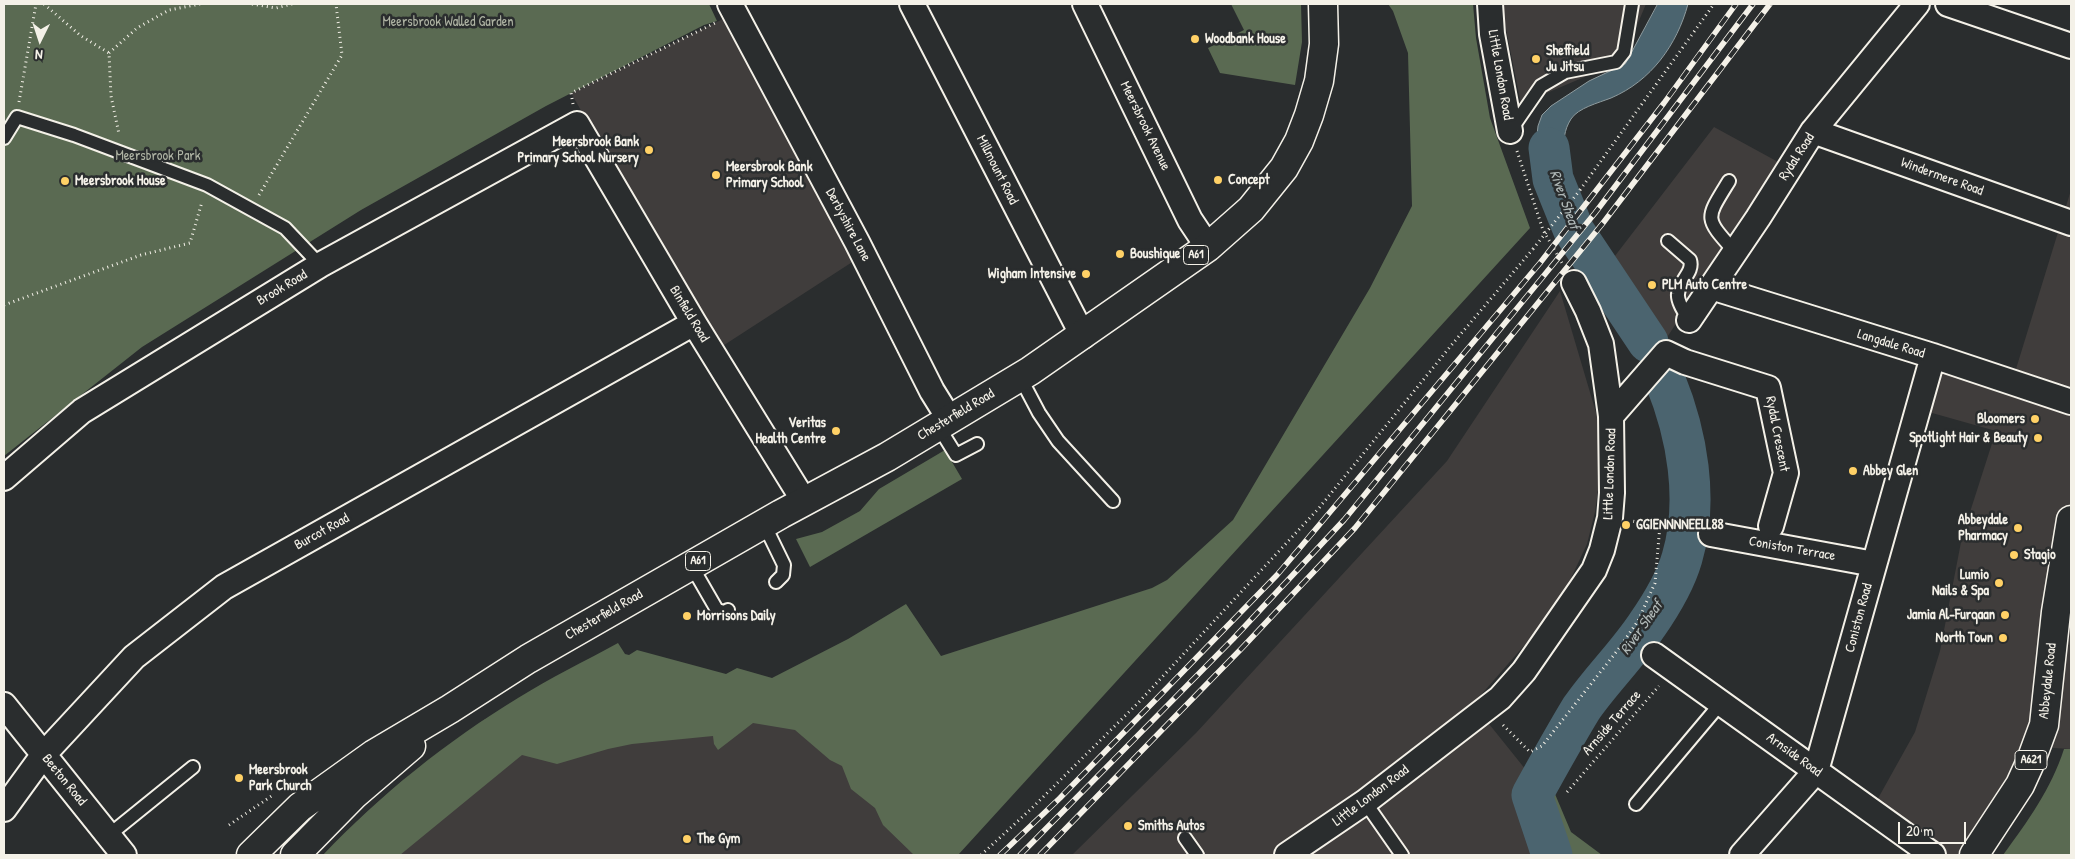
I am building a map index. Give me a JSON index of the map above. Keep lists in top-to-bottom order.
{
  "streets": {
    "main road": [
      "A61",
      "Chesterfield Road",
      "Abbeydale Road",
      "A621"
    ],
    "street": [
      "Little London Road",
      "Meersbrook Avenue",
      "Rydal Road",
      "Millmount Road",
      "Windermere Road",
      "Derbyshire Lane",
      "Brook Road",
      "Binfield Road",
      "Langdale Road",
      "Rydal Crescent",
      "Burcot Road",
      "Coniston Terrace",
      "Coniston Road",
      "Arnside Road",
      "Beeton Road"
    ],
    "path": ["Arnside Terrace"]
  },
  "crossings": [
    ["Little London Road", "Rydal Crescent"],
    ["Meersbrook Avenue", "Chesterfield Road"],
    ["Rydal Road", "Windermere Road"],
    ["Rydal Road", "Langdale Road"],
    ["Millmount Road", "Chesterfield Road"],
    ["Derbyshire Lane", "Chesterfield Road"],
    ["Brook Road", "Binfield Road"],
    ["Binfield Road", "Chesterfield Road"],
    ["Binfield Road", "Burcot Road"],
    ["Langdale Road", "Coniston Road"],
    ["Burcot Road", "Beeton Road"],
    ["Coniston Terrace", "Coniston Road"],
    ["Coniston Road", "Arnside Road"],
    ["Arnside Terrace", "Arnside Road"]
  ],
  "water": ["River Sheaf"],
  "parks": ["Meersbrook Walled Garden", "Meersbrook Park"],
  "places": [
    "Woodbank House",
    "Sheffield Ju Jitsu",
    "Meersbrook Bank Primary School Nursery",
    "Meersbrook Bank Primary School",
    "Concept",
    "Meersbrook House",
    "Boushique",
    "Wigham Intensive",
    "PLM Auto Centre",
    "Bloomers",
    "Veritas Health Centre",
    "Spotlight Hair & Beauty",
    "Abbey Glen",
    "GGIENNNNEELL88",
    "Abbeydale Pharmacy",
    "Stagio",
    "Lumio Nails & Spa",
    "Jamia Al-Furqaan",
    "Morrisons Daily",
    "North Town",
    "Meersbrook Park Church",
    "Smiths Autos",
    "The Gym"
  ],
  "scale_bar": "20 m",
  "north": "bottom"
}
